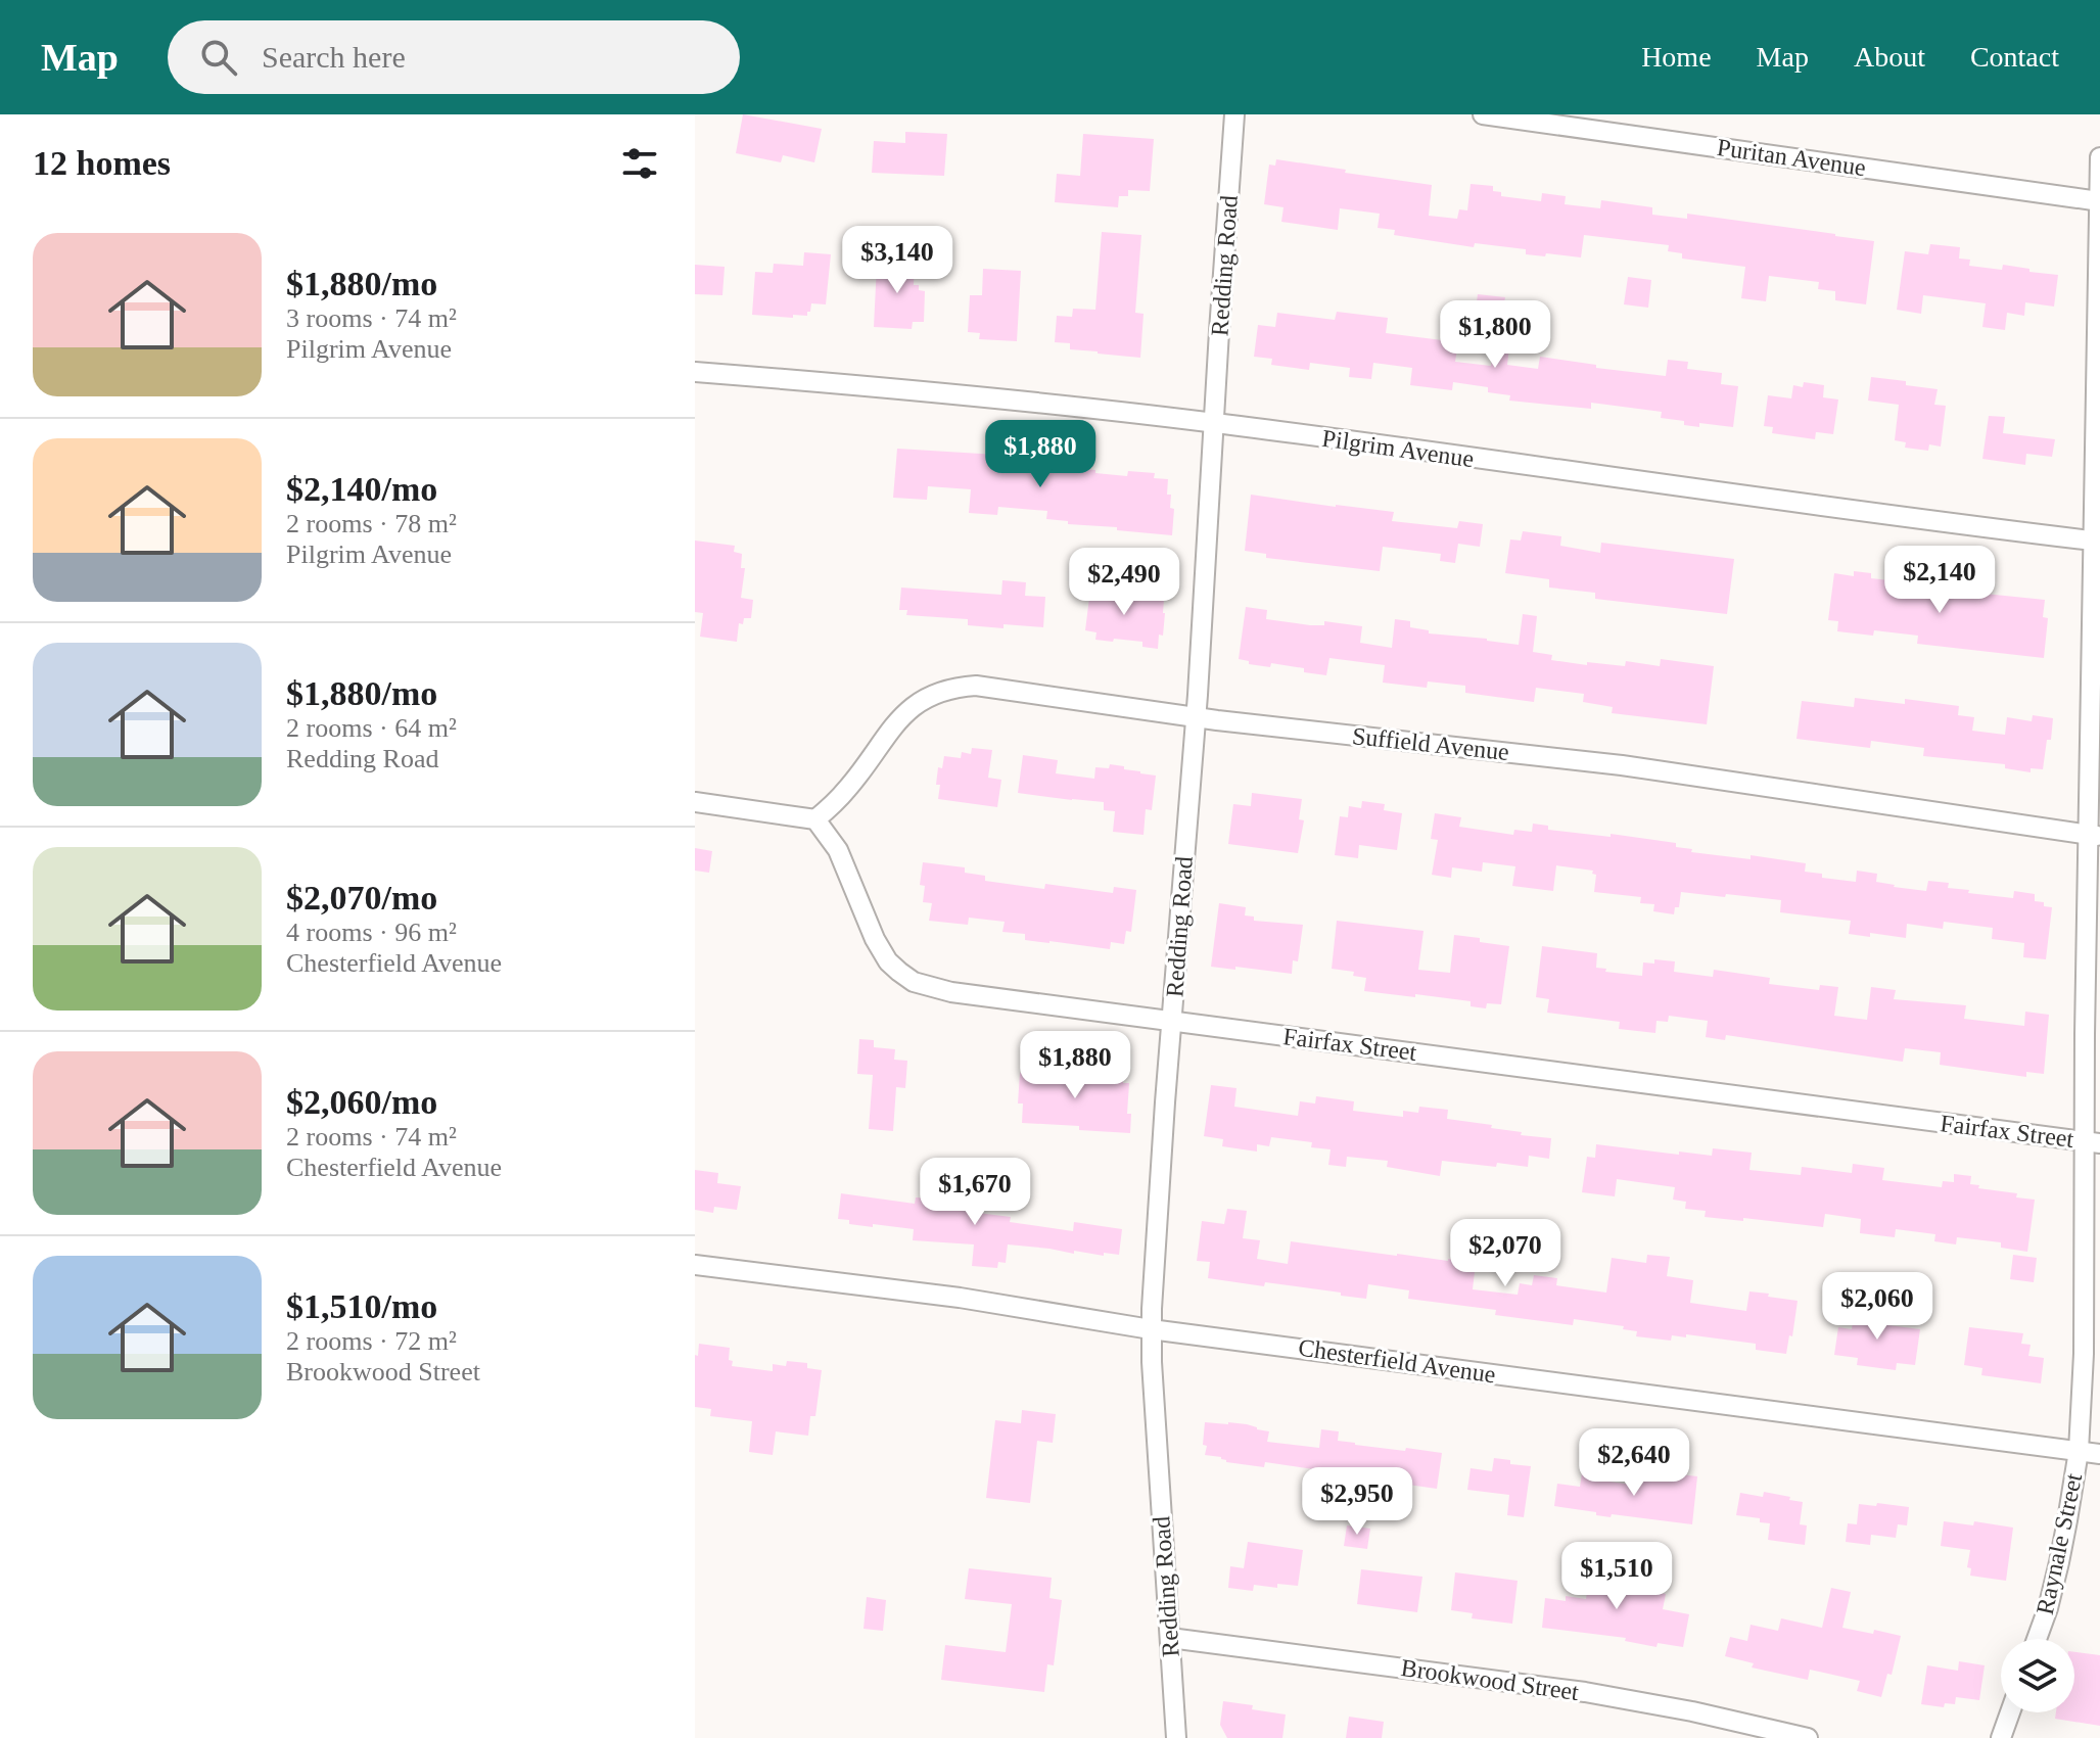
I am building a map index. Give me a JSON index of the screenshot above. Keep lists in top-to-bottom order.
{
  "streets": {
    "street": [
      "Puritan Avenue",
      "Redding Road",
      "Pilgrim Avenue",
      "Suffield Avenue",
      "Fairfax Street",
      "Chesterfield Avenue",
      "Raynale Street",
      "Brookwood Street"
    ]
  },
  "crossings": [
    ["Puritan Avenue", "Raynale Street"],
    ["Redding Road", "Pilgrim Avenue"],
    ["Redding Road", "Suffield Avenue"],
    ["Redding Road", "Fairfax Street"],
    ["Redding Road", "Chesterfield Avenue"],
    ["Redding Road", "Brookwood Street"],
    ["Pilgrim Avenue", "Raynale Street"],
    ["Suffield Avenue", "Fairfax Street"],
    ["Suffield Avenue", "Raynale Street"],
    ["Fairfax Street", "Raynale Street"],
    ["Chesterfield Avenue", "Raynale Street"]
  ],
  "page": {
    "header": "Map",
    "search": "Search here",
    "nav": [
      "Home",
      "Map",
      "About",
      "Contact"
    ],
    "heading": "12 homes",
    "list": [
      {
        "name": "$1,880/mo",
        "note": "3 rooms · 74 m² · Pilgrim Avenue"
      },
      {
        "name": "$2,140/mo",
        "note": "2 rooms · 78 m² · Pilgrim Avenue"
      },
      {
        "name": "$1,880/mo",
        "note": "2 rooms · 64 m² · Redding Road"
      },
      {
        "name": "$2,070/mo",
        "note": "4 rooms · 96 m² · Chesterfield Avenue"
      },
      {
        "name": "$2,060/mo",
        "note": "2 rooms · 74 m² · Chesterfield Avenue"
      },
      {
        "name": "$1,510/mo",
        "note": "2 rooms · 72 m² · Brookwood Street"
      }
    ],
    "price": [
      "$3,140",
      "$1,800",
      "$1,880",
      "$2,140",
      "$2,490",
      "$1,880",
      "$1,670",
      "$2,070",
      "$2,060",
      "$2,640",
      "$2,950",
      "$1,510"
    ]
  }
}
